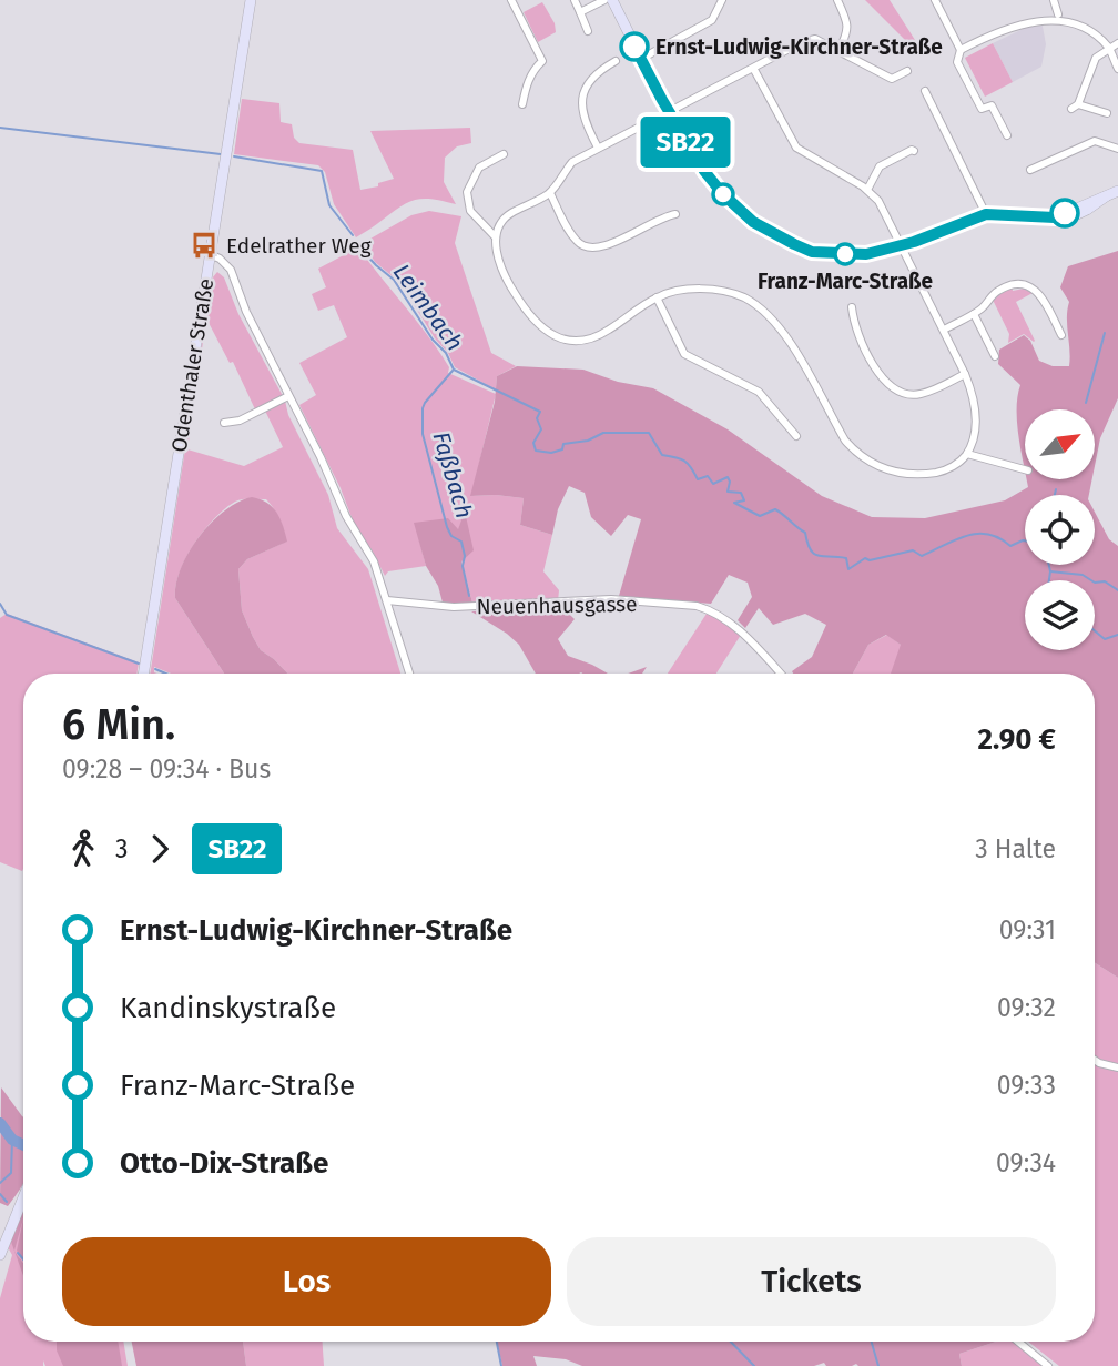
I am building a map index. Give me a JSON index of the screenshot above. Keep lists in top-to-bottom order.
{
  "streets": {
    "main road": ["Odenthaler Straße"],
    "street": ["Neuenhausgasse"]
  },
  "water": ["Leimbach", "Faßbach"],
  "places": {
    "other": ["Ernst-Ludwig-Kirchner-Straße", "Franz-Marc-Straße"],
    "bus stop": ["Edelrather Weg"]
  },
  "lines": ["bus line SB22"],
  "north": "top right",
  "page": {
    "on_map": "SB22",
    "heading": ["6 Min.", "09:28 – 09:34 · Bus", "2.90 €"],
    "legs": ["3", "SB22", "3 Halte"],
    "list": [
      {
        "name": "Ernst-Ludwig-Kirchner-Straße",
        "value": "09:31"
      },
      {
        "name": "Kandinskystraße",
        "value": "09:32"
      },
      {
        "name": "Franz-Marc-Straße",
        "value": "09:33"
      },
      {
        "name": "Otto-Dix-Straße",
        "value": "09:34"
      }
    ],
    "buttons": ["Los", "Tickets"]
  }
}
